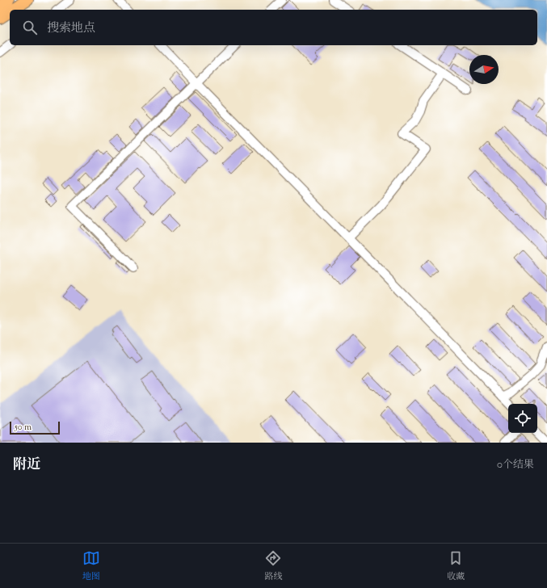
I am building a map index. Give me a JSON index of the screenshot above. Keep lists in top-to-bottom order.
{
  "scale_bar": "50 m",
  "north": "right",
  "page": {
    "search": "搜索地点",
    "scale": "50 m",
    "heading": ["附近", "0个结果"],
    "nav": ["地图", "路线", "收藏"]
  }
}
